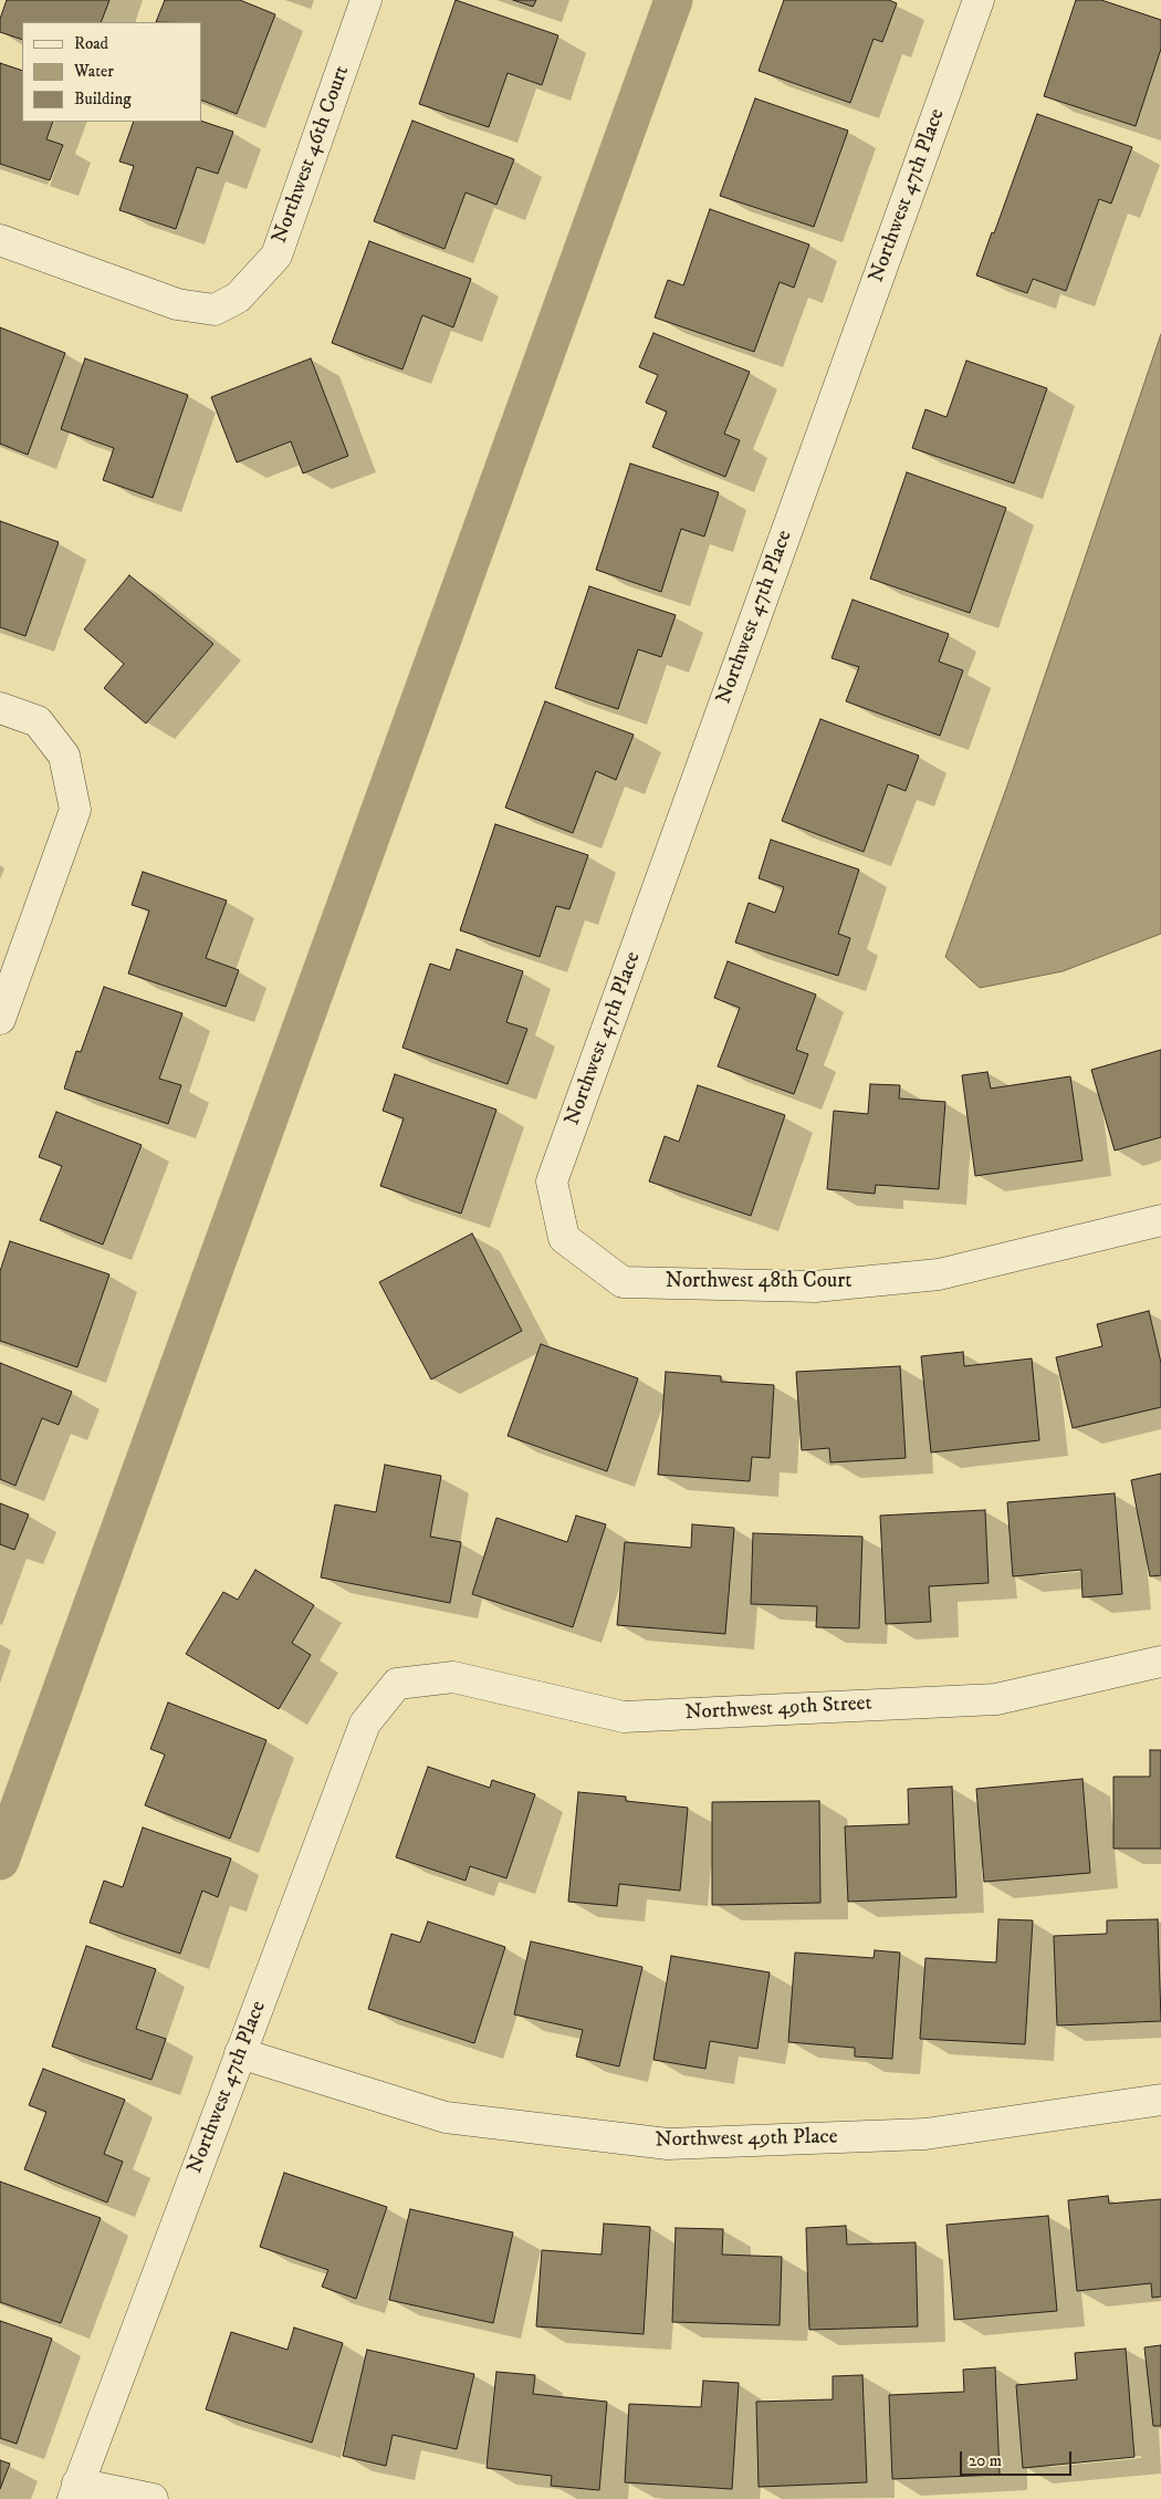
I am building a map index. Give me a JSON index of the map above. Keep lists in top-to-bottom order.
{
  "streets": {
    "street": [
      "Northwest 46th Court",
      "Northwest 47th Place",
      "Northwest 48th Court",
      "Northwest 49th Street",
      "Northwest 49th Place"
    ]
  },
  "crossings": [
    ["Northwest 47th Place", "Northwest 48th Court"],
    ["Northwest 47th Place", "Northwest 49th Street"],
    ["Northwest 47th Place", "Northwest 49th Place"]
  ],
  "legend": ["Road", "Water", "Building"],
  "scale_bar": "20 m"
}
